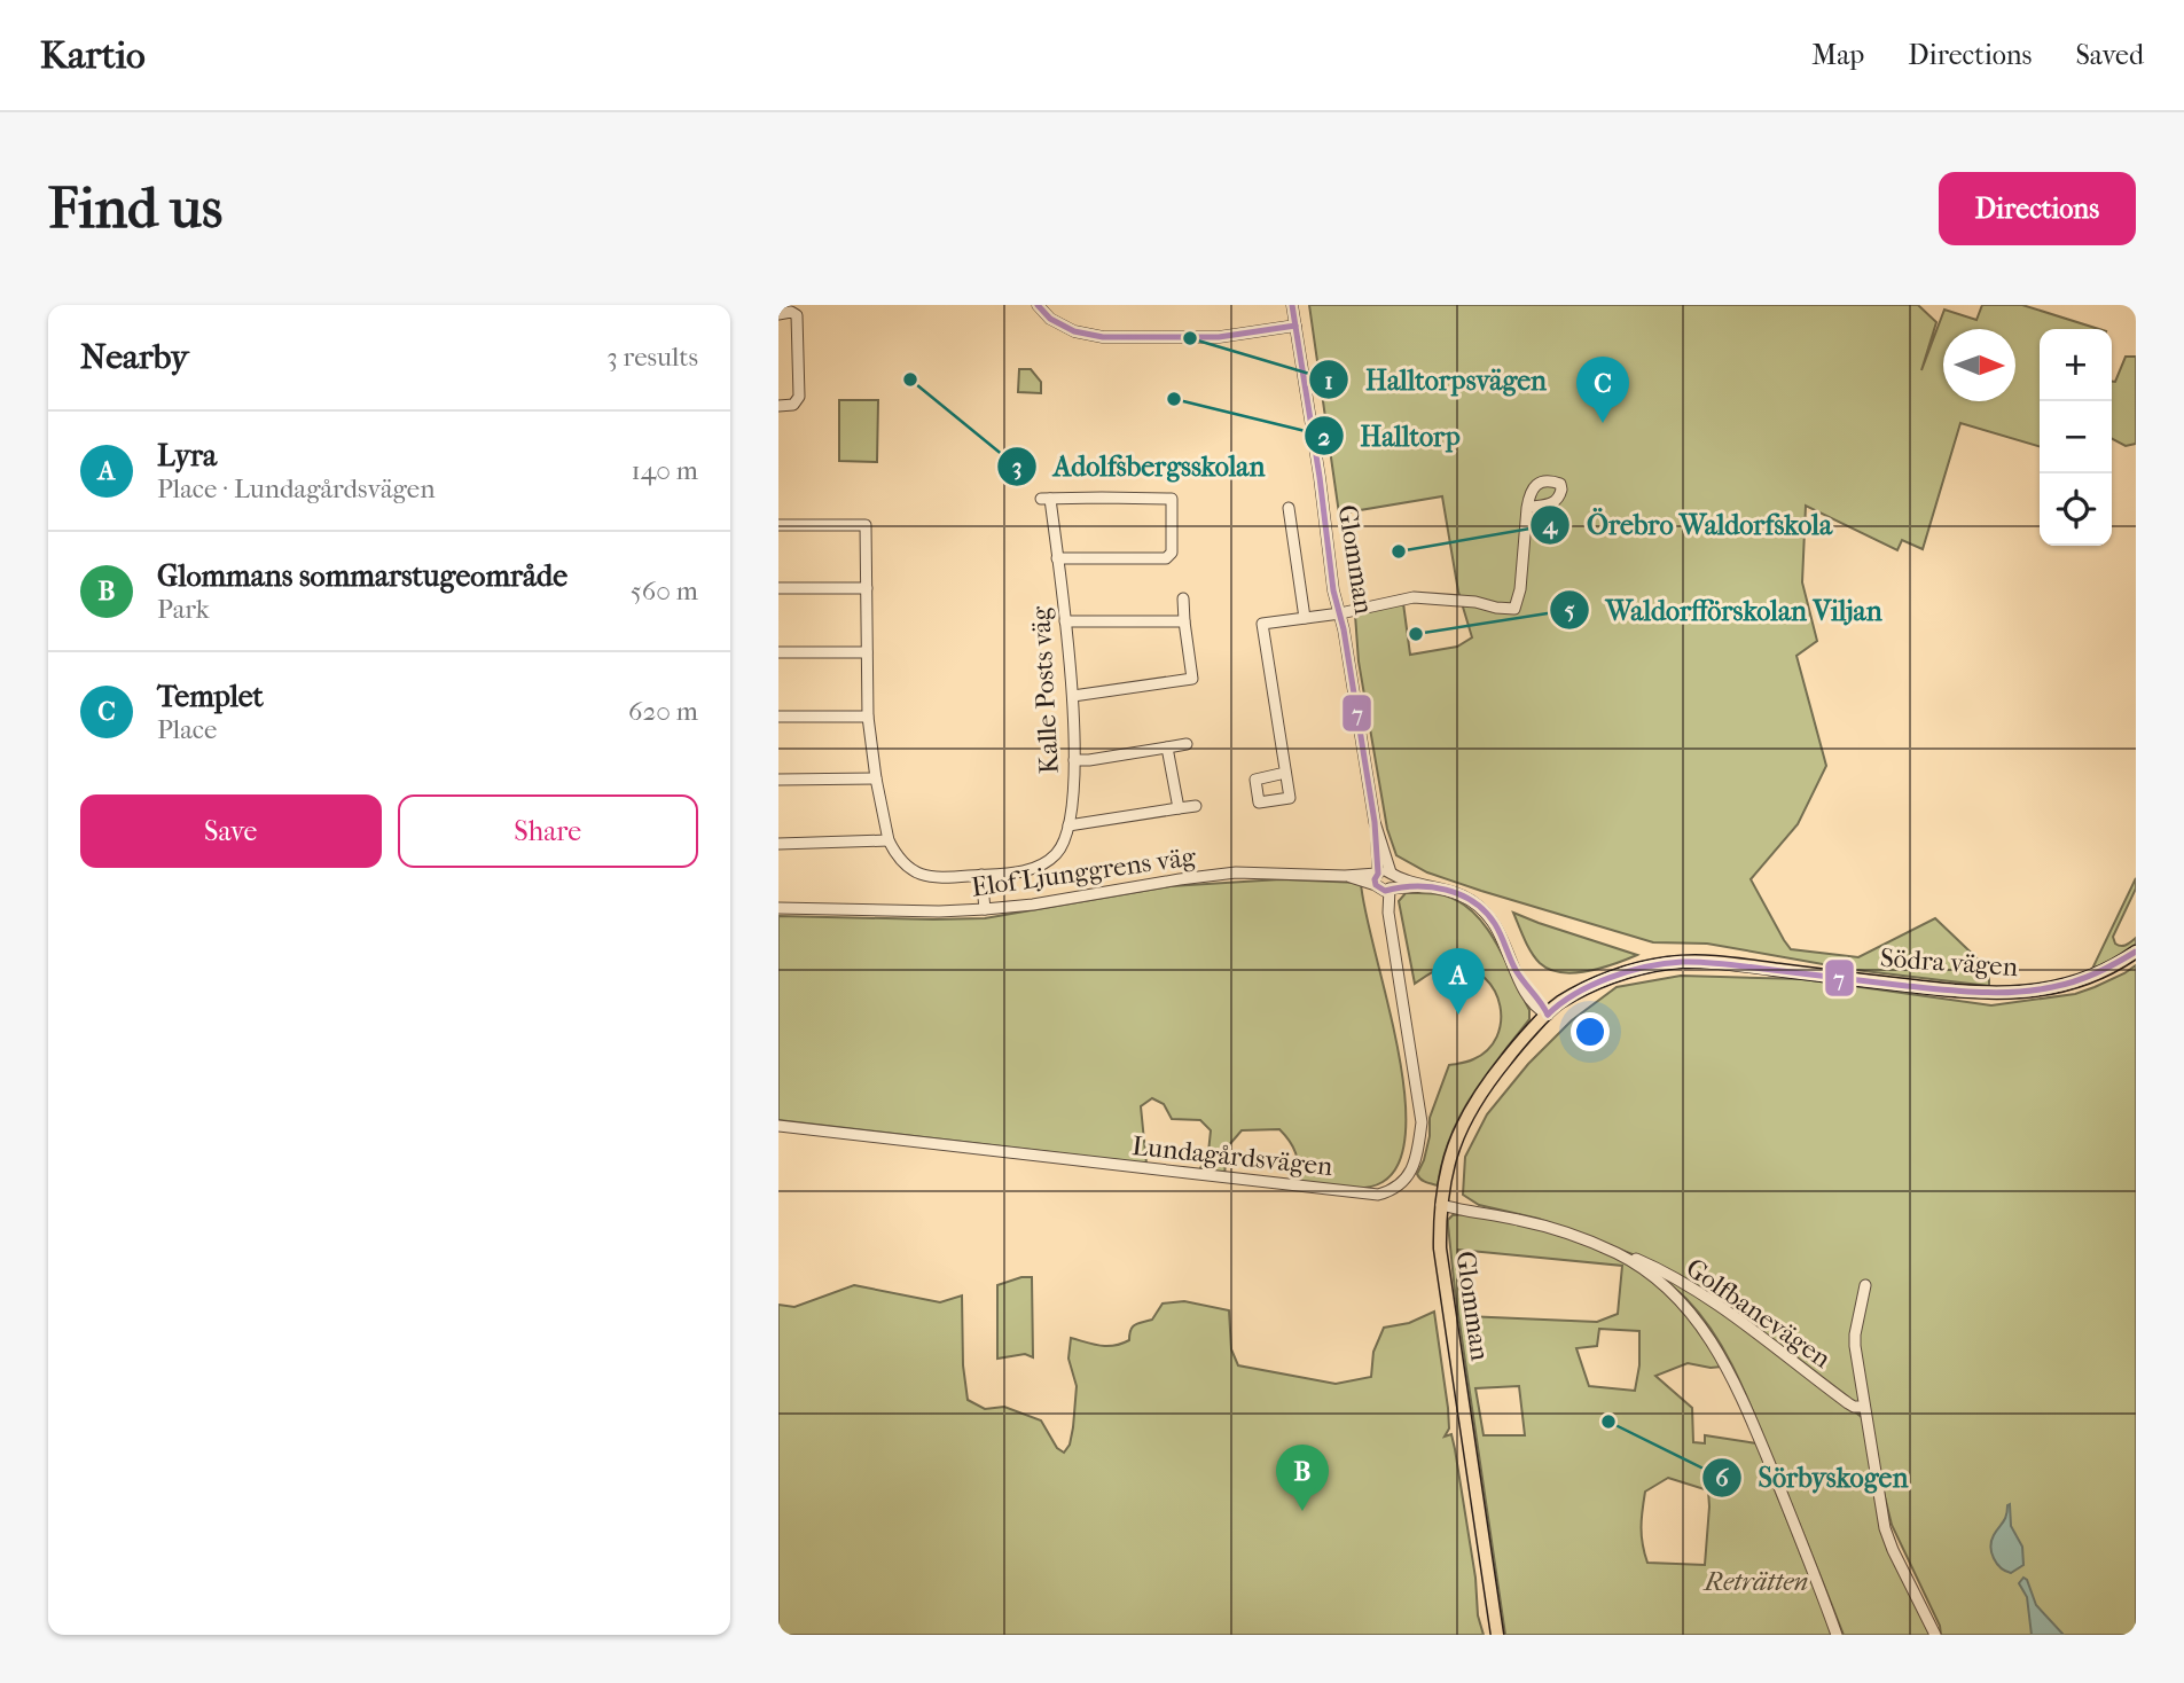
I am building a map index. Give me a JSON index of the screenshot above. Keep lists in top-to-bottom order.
{
  "streets": {
    "main road": ["Glomman", "Södra vägen"],
    "street": [
      "Kalle Posts väg",
      "Elof Ljunggrens väg",
      "Lundagårdsvägen",
      "Golfbanevägen"
    ]
  },
  "crossings": [
    ["Glomman", "Elof Ljunggrens väg"],
    ["Glomman", "Södra vägen"],
    ["Glomman", "Lundagårdsvägen"],
    ["Elof Ljunggrens väg", "Lundagårdsvägen"]
  ],
  "parks": ["Reträtten"],
  "places": [
    "Halltorpsvägen",
    "Adolfsbergsskolan",
    "Halltorp",
    "Örebro Waldorfskola",
    "Waldorfförskolan Viljan",
    "Sörbyskogen"
  ],
  "lines": ["transit line 7"],
  "north": "right",
  "page": {
    "header": "Kartio",
    "nav": ["Map", "Directions", "Saved"],
    "buttons": [
      "Directions",
      ["Save", "Share"]
    ],
    "title": "Find us",
    "heading": ["Nearby", "3 results"],
    "map_buttons": ["+", "−"],
    "pins": ["C", "A", "B"],
    "list": [
      {
        "mark": "A",
        "name": "Lyra",
        "note": "Place · Lundagårdsvägen",
        "value": "140 m"
      },
      {
        "mark": "B",
        "name": "Glommans sommarstugeområde",
        "note": "Park",
        "value": "560 m"
      },
      {
        "mark": "C",
        "name": "Templet",
        "note": "Place",
        "value": "620 m"
      }
    ]
  }
}
